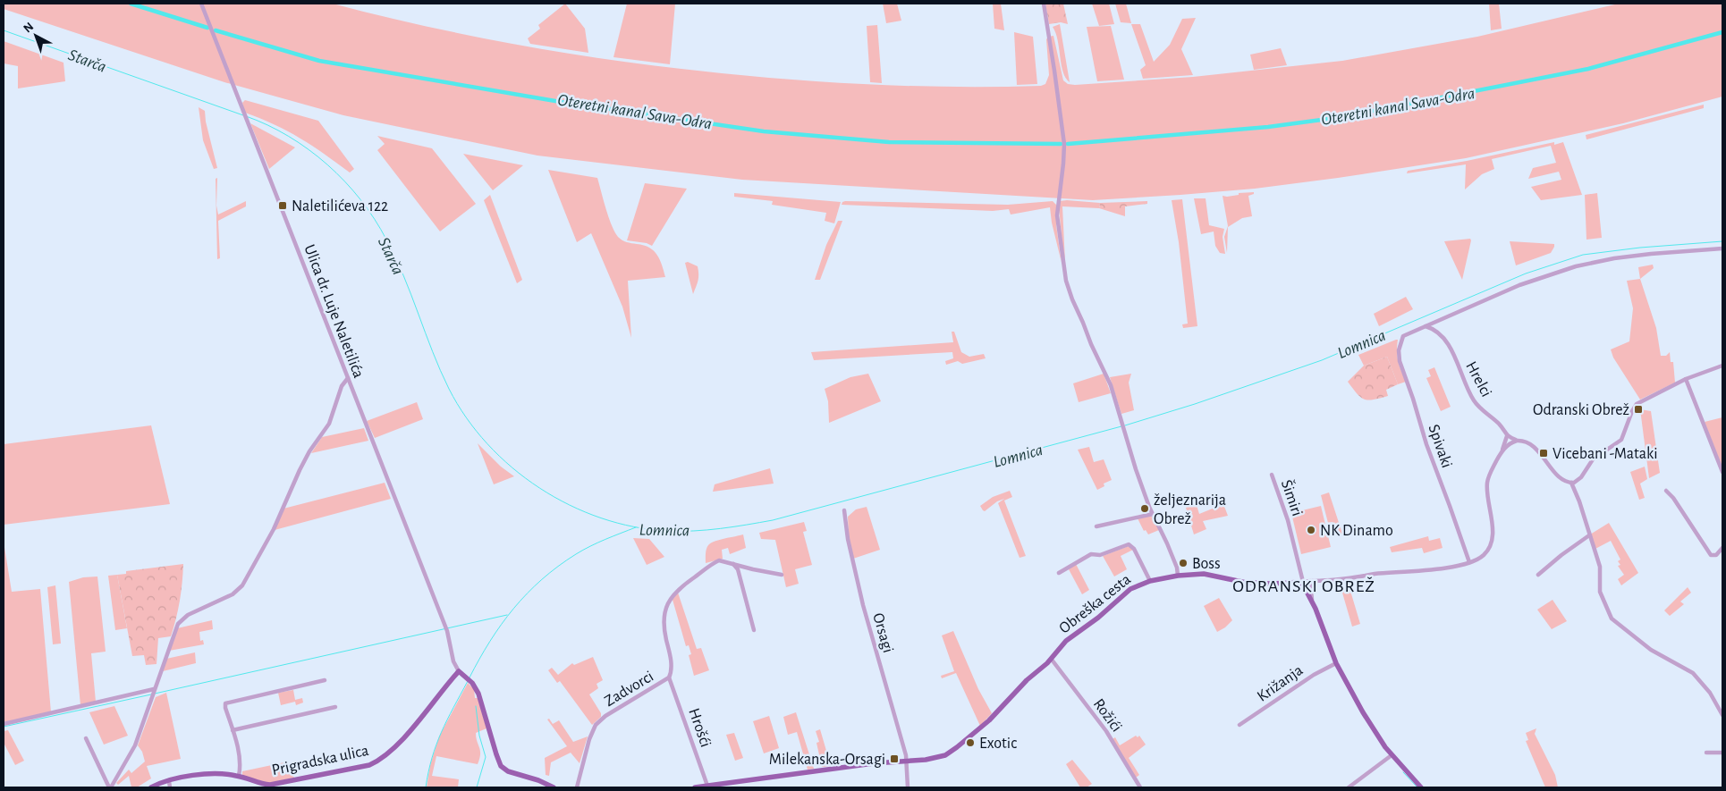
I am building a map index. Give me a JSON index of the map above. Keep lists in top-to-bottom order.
{
  "streets": {
    "main road": ["Obreška cesta", "Prigradska ulica"],
    "street": [
      "Ulica dr. Luje Naletilića",
      "Hrelci",
      "Spivaki",
      "Šimiri",
      "Orsagi",
      "Križanja",
      "Zadvorci",
      "Rožići",
      "Hrošći"
    ]
  },
  "crossings": [
    ["Ulica dr. Luje Naletilića", "Prigradska ulica"],
    ["Hrelci", "Spivaki"],
    ["Hrelci", "Obreška cesta"],
    ["Spivaki", "Obreška cesta"],
    ["Šimiri", "Obreška cesta"],
    ["Obreška cesta", "Orsagi"],
    ["Obreška cesta", "Rožići"],
    ["Obreška cesta", "Hrošći"],
    ["Zadvorci", "Hrošći"]
  ],
  "districts": ["ODRANSKI OBREŽ"],
  "water": ["Starča", "Oteretni kanal Sava-Odra", "Lomnica"],
  "places": {
    "transit": [
      "Naletilićeva 122",
      "Odranski Obrež",
      "Vicebani -Mataki",
      "Milekanska-Orsagi"
    ],
    "other": [
      "željeznarija Obrež",
      "NK Dinamo",
      "Boss",
      "Exotic"
    ]
  },
  "north": "top left"
}
